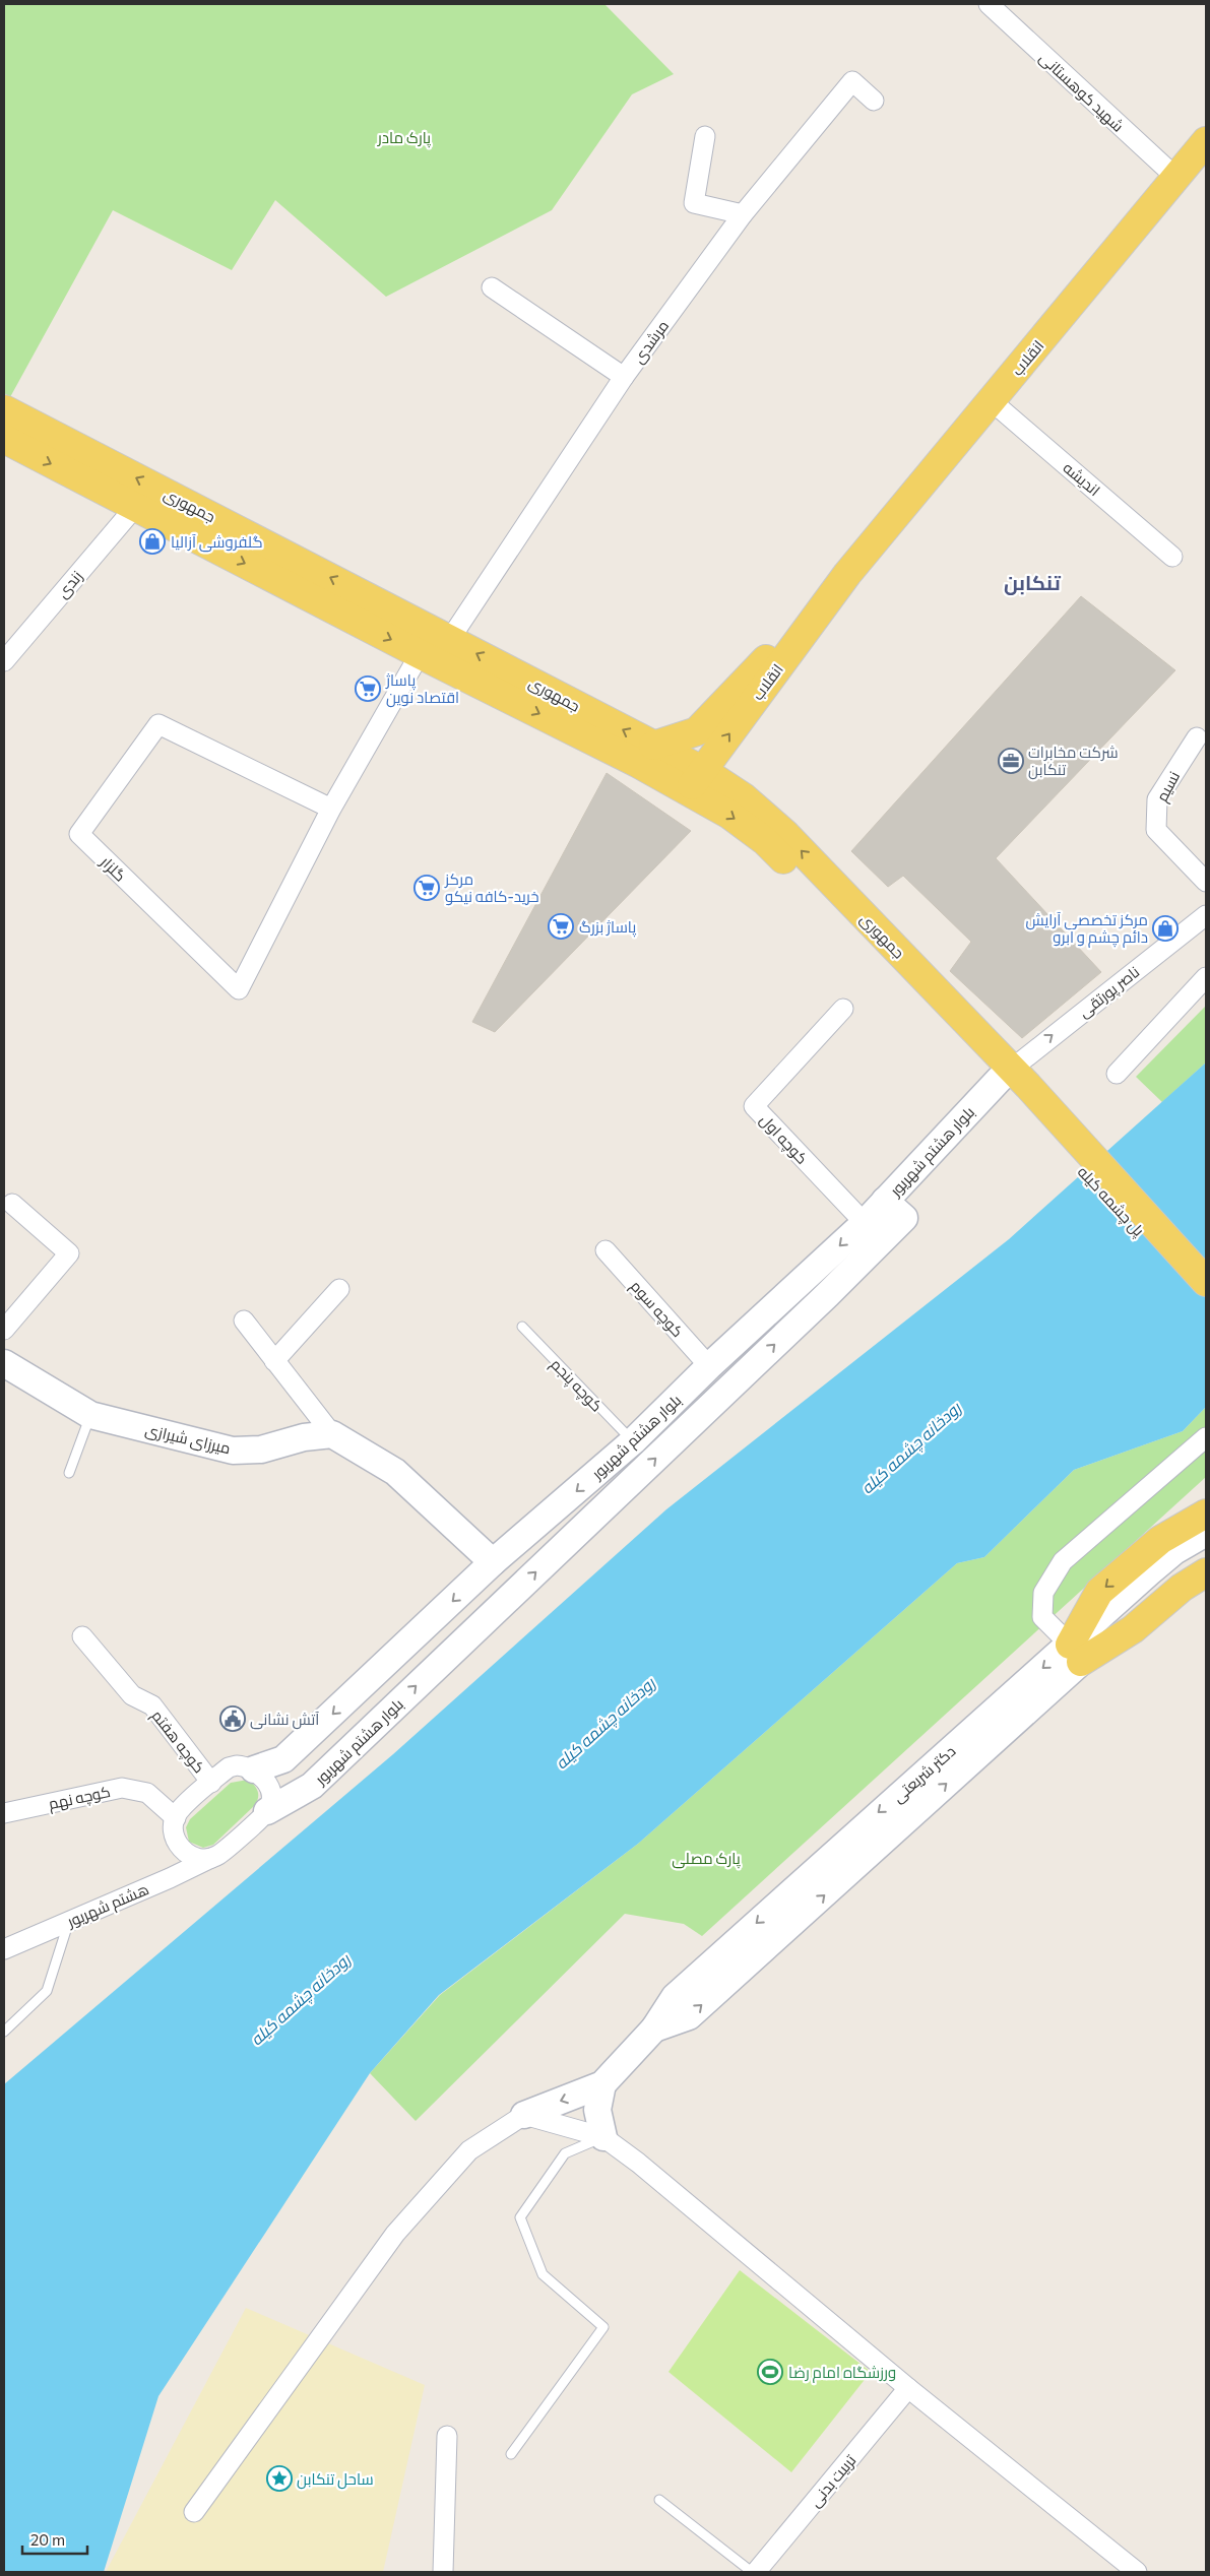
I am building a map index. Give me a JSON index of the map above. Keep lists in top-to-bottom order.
{
  "streets": {
    "main road": ["انقلاب", "جمهوری", "پل چشمه کیله"],
    "street": [
      "شهید کوهستانی",
      "مرشدی",
      "اندیشه",
      "زندی",
      "نسیم",
      "گلزار",
      "ناصر پورتقی",
      "کوچه اول",
      "بلوار هشتم شهریور",
      "کوچه سوم",
      "میرزای شیرازی",
      "کوچه هفتم",
      "دکتر شریعتی",
      "کوچه نهم",
      "هشتم شهریور",
      "تربیت بدنی"
    ],
    "lane": ["کوچه پنجم"]
  },
  "crossings": [
    ["شهید کوهستانی", "انقلاب"],
    ["مرشدی", "جمهوری"],
    ["انقلاب", "اندیشه"],
    ["انقلاب", "جمهوری"],
    ["جمهوری", "زندی"],
    ["جمهوری", "گلزار"],
    ["جمهوری", "ناصر پورتقی"],
    ["جمهوری", "بلوار هشتم شهریور"],
    ["جمهوری", "پل چشمه کیله"],
    ["ناصر پورتقی", "بلوار هشتم شهریور"],
    ["ناصر پورتقی", "پل چشمه کیله"],
    ["کوچه اول", "بلوار هشتم شهریور"],
    ["بلوار هشتم شهریور", "پل چشمه کیله"],
    ["بلوار هشتم شهریور", "کوچه سوم"],
    ["بلوار هشتم شهریور", "کوچه پنجم"],
    ["بلوار هشتم شهریور", "کوچه هفتم"],
    ["بلوار هشتم شهریور", "کوچه نهم"],
    ["بلوار هشتم شهریور", "هشتم شهریور"],
    ["کوچه هفتم", "کوچه نهم"],
    ["کوچه هفتم", "هشتم شهریور"],
    ["کوچه نهم", "هشتم شهریور"]
  ],
  "districts": ["تنکابن"],
  "water": ["رودخانه چشمه کیله"],
  "parks": ["پارک مادر", "پارک مصلی"],
  "places": {
    "shop": ["گلفروشی آزالیا", "مرکز تخصصی آرایش دائم چشم و ابرو"],
    "supermarket": ["پاساژ اقتصاد نوین", "مرکز خرید-کافه نیکو", "پاساژ بزرگ"],
    "office": ["شرکت مخابرات تنکابن"],
    "public building": ["آتش نشانی"],
    "sports": ["ورزشگاه امام رضا"],
    "place": ["ساحل تنکابن"]
  },
  "scale_bar": "20 m"
}
